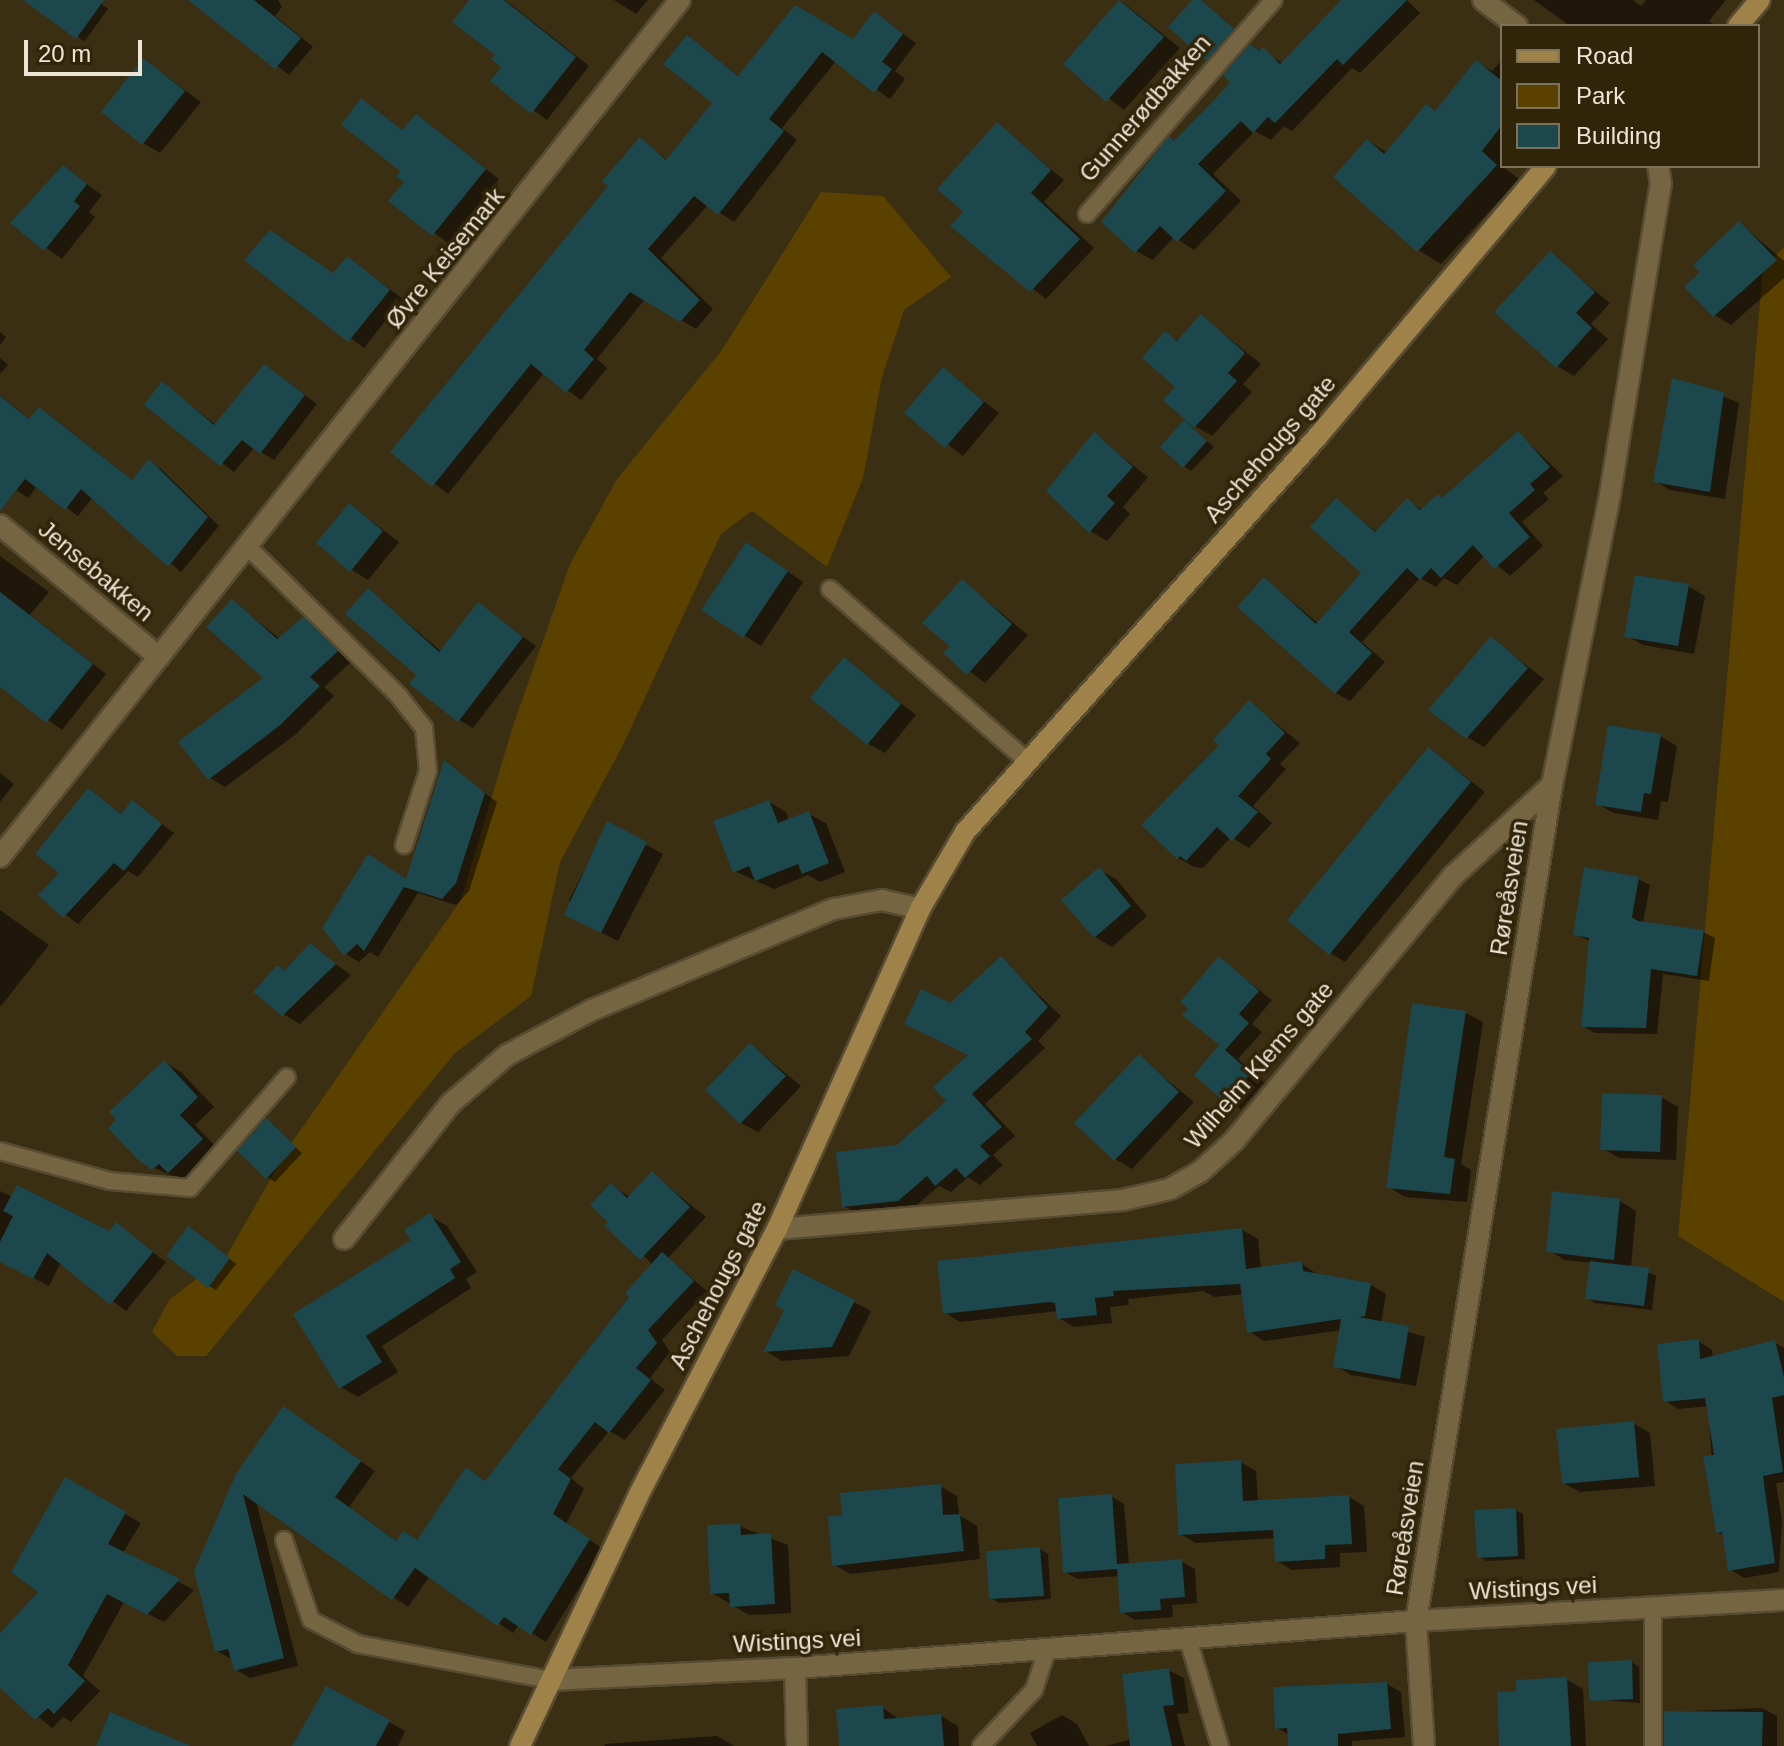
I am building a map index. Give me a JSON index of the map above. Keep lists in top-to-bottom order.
{
  "streets": {
    "main road": ["Aschehougs gate"],
    "street": [
      "Øvre Keisemark",
      "Jensebakken",
      "Røreåsveien",
      "Wilhelm Klems gate",
      "Wistings vei"
    ],
    "lane": ["Gunnerødbakken"]
  },
  "crossings": [
    ["Øvre Keisemark", "Jensebakken"],
    ["Aschehougs gate", "Wilhelm Klems gate"],
    ["Aschehougs gate", "Wistings vei"],
    ["Røreåsveien", "Wilhelm Klems gate"],
    ["Røreåsveien", "Wistings vei"]
  ],
  "legend": ["Road", "Park", "Building"],
  "scale_bar": "20 m"
}
